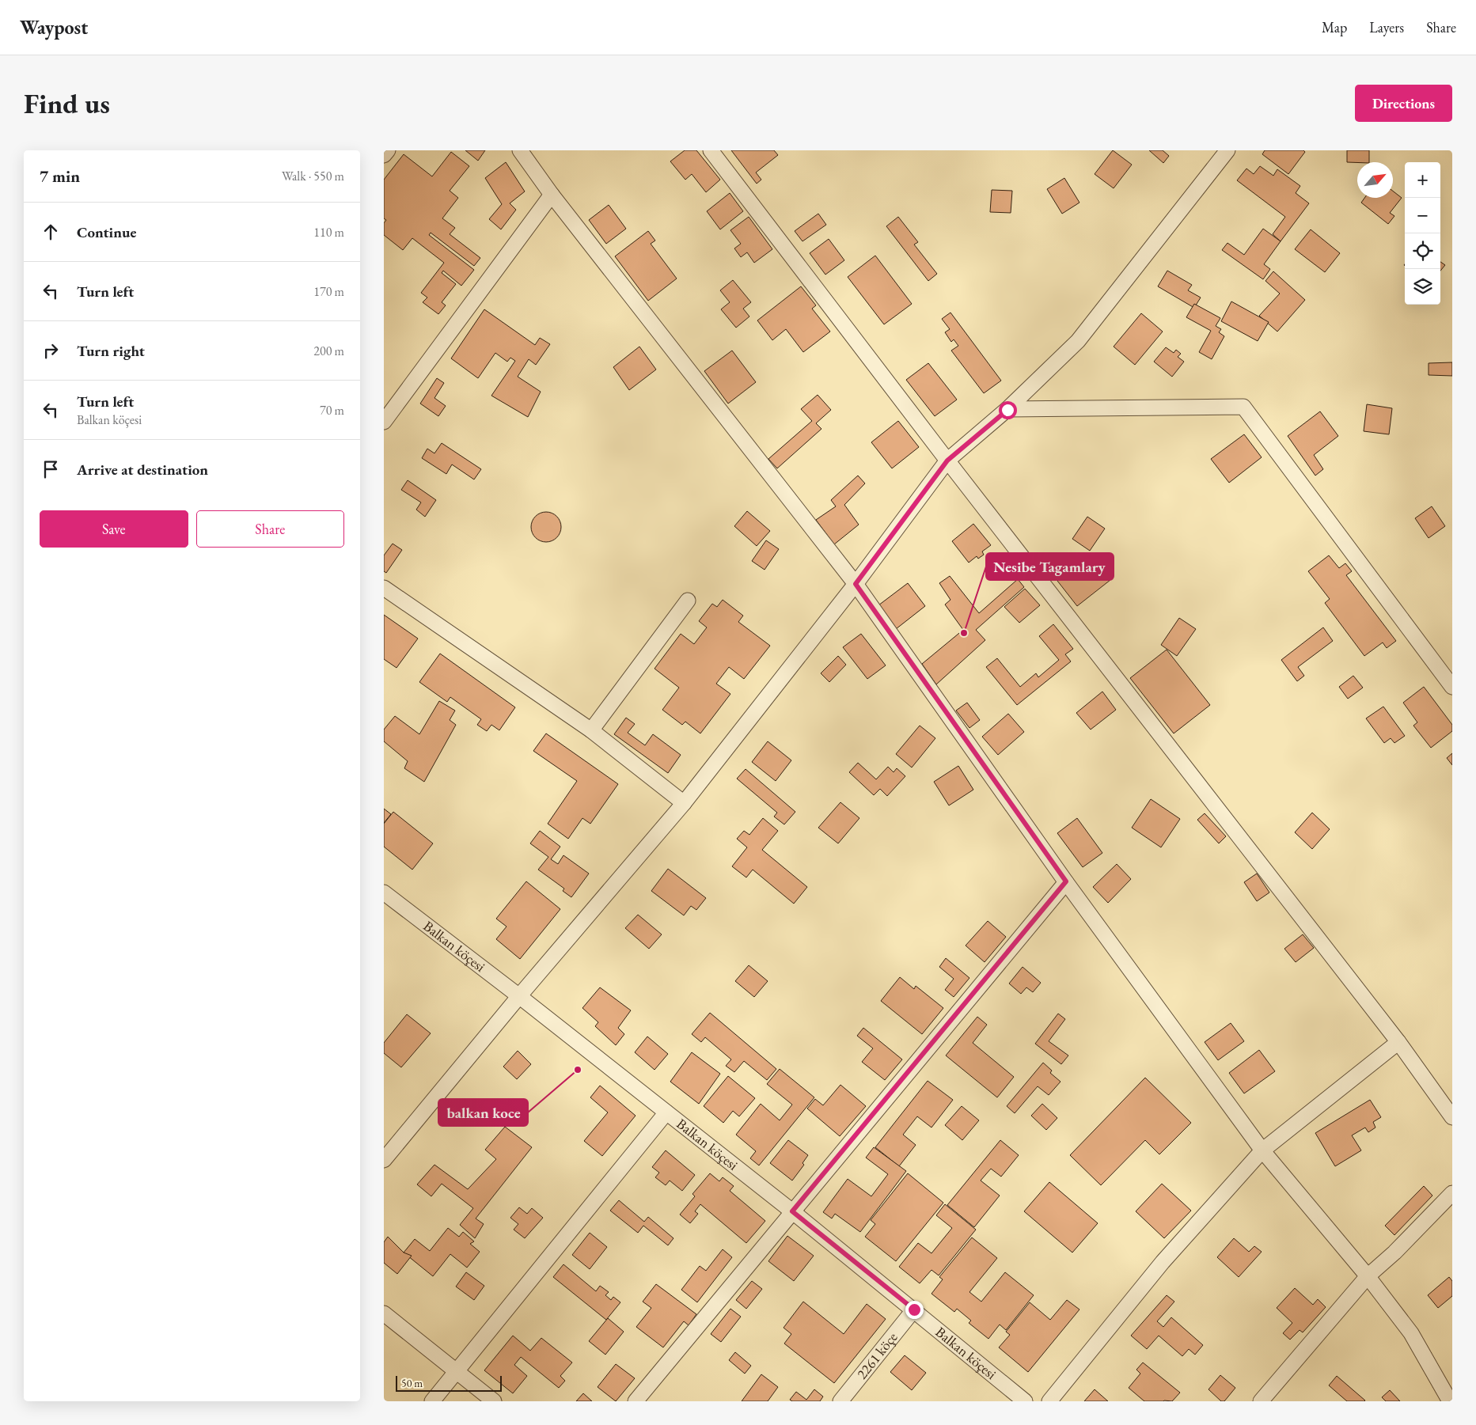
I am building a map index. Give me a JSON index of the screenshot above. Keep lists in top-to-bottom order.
{
  "streets": {
    "street": ["Balkan köçesi", "2261 köçe"]
  },
  "crossings": [
    ["Balkan köçesi", "2261 köçe"]
  ],
  "places": ["Nesibe Tagamlary", "balkan koce"],
  "scale_bar": "50 m",
  "north": "top right",
  "page": {
    "header": "Waypost",
    "nav": ["Map", "Layers", "Share"],
    "buttons": [
      "Directions",
      ["Save", "Share"]
    ],
    "title": "Find us",
    "heading": ["7 min", "Walk · 550 m"],
    "map_buttons": ["+", "−"],
    "list": [
      ["Continue", "110 m"],
      ["Turn left", "170 m"],
      ["Turn right", "200 m"],
      ["Turn left", "Balkan köçesi", "70 m"],
      "Arrive at destination"
    ],
    "scale": "50 m"
  }
}
